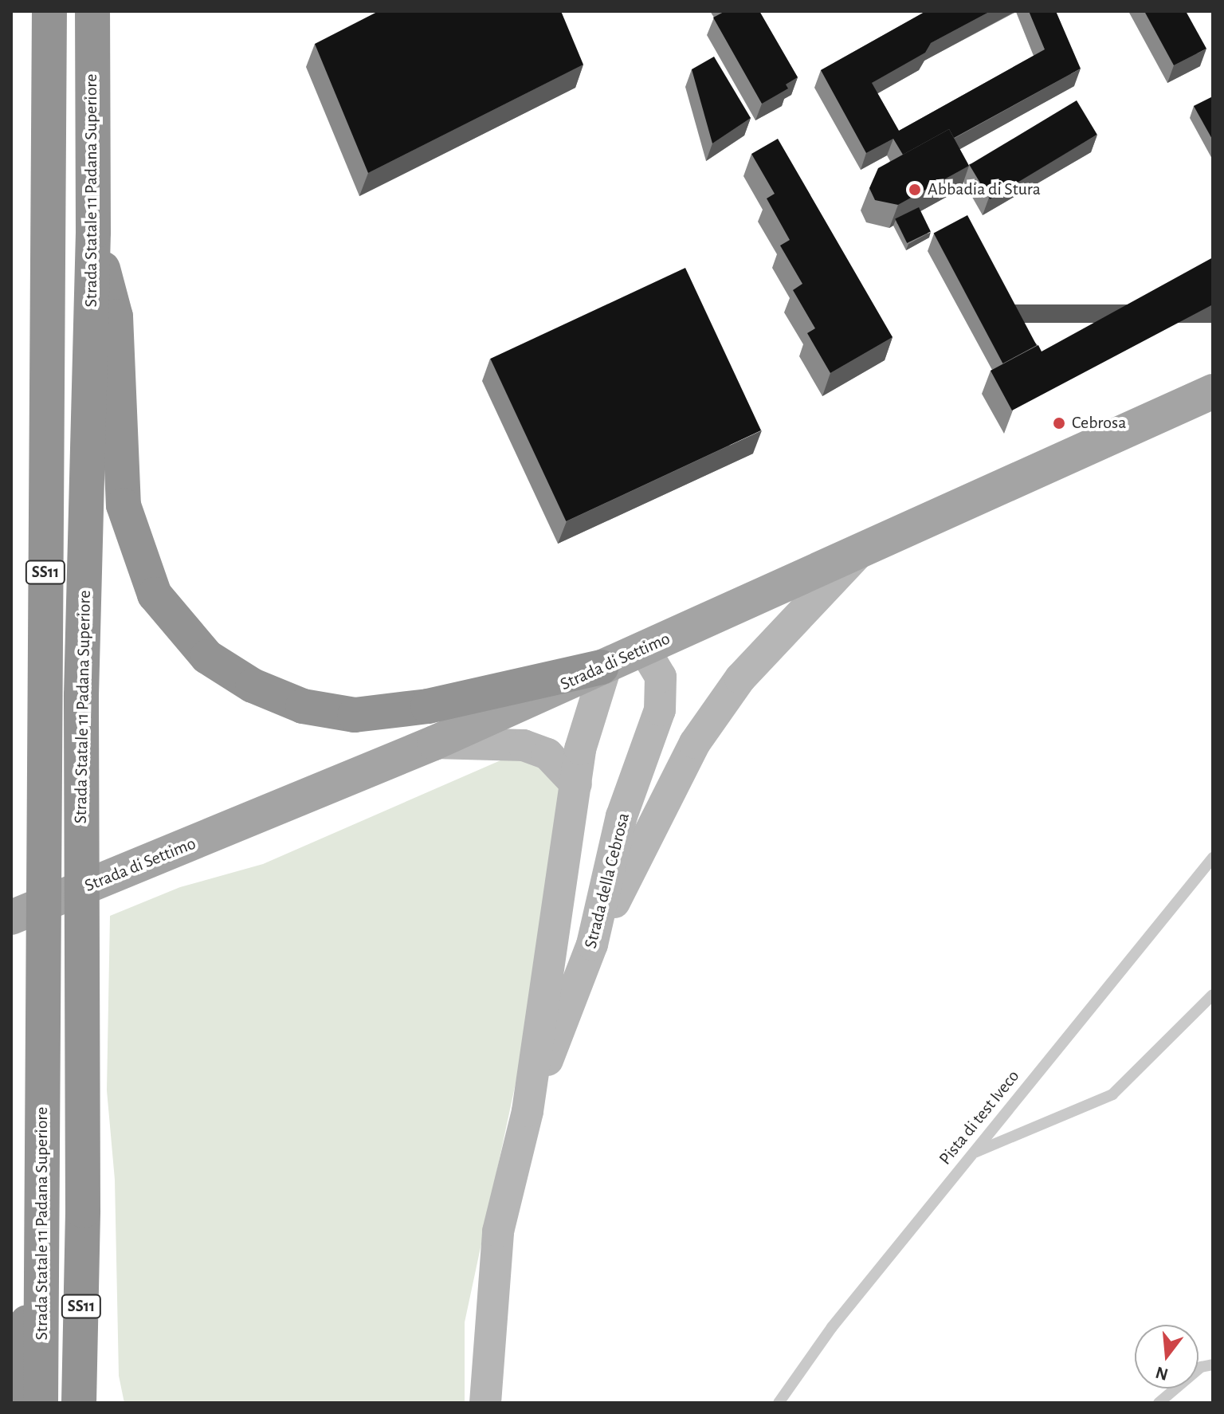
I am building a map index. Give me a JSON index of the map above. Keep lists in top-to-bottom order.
{
  "streets": {
    "highway": ["Strada Statale 11 Padana Superiore", "SS11"],
    "main road": ["Strada di Settimo", "Strada della Cebrosa"],
    "lane": ["Pista di test Iveco"]
  },
  "crossings": [
    ["Strada di Settimo", "Strada della Cebrosa"]
  ],
  "places": ["Abbadia di Stura", "Cebrosa"],
  "north": "bottom"
}
